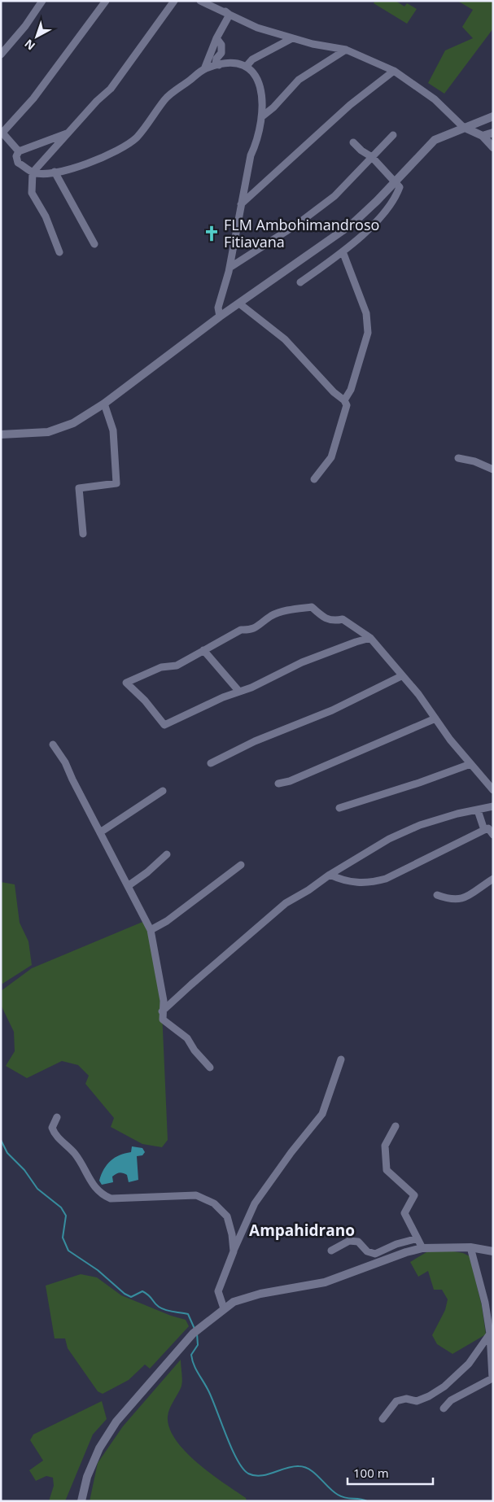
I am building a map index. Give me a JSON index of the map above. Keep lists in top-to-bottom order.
{
  "districts": ["Ampahidrano"],
  "places": {
    "church": ["FLM Ambohimandroso Fitiavana"]
  },
  "scale_bar": "100 m",
  "north": "bottom left"
}
